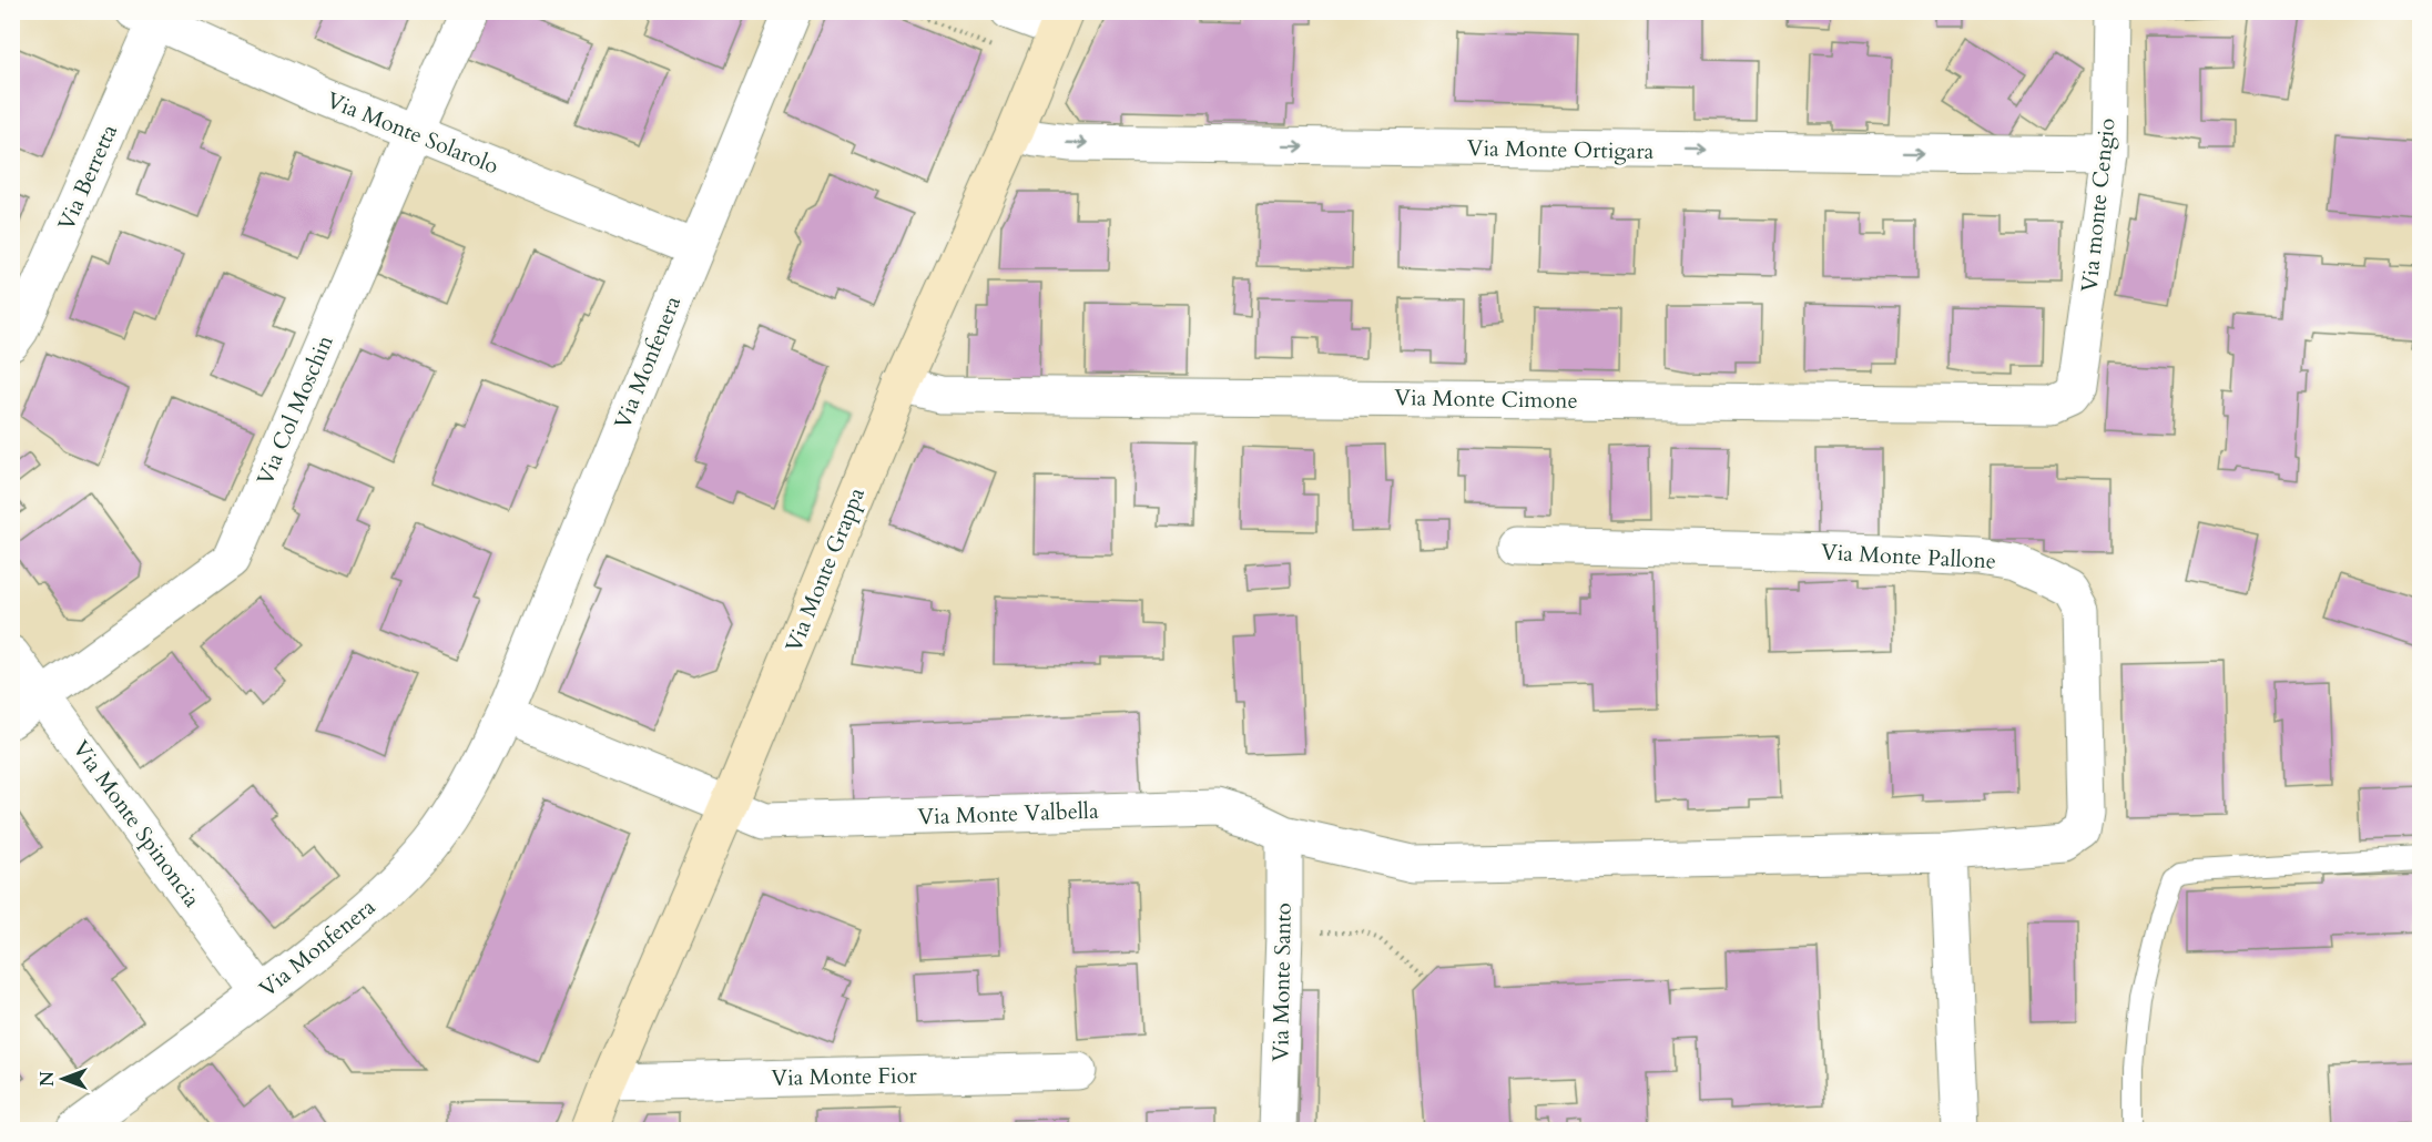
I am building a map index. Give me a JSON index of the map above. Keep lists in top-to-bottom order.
{
  "streets": {
    "main road": ["Via Monte Grappa"],
    "street": [
      "Via Monte Solarolo",
      "Via Monte Ortigara",
      "Via Berretta",
      "Via monte Cengio",
      "Via Monfenera",
      "Via Monte Cimone",
      "Via Col Moschin",
      "Via Monte Pallone",
      "Via Monte Valbella",
      "Via Monte Spinoncia",
      "Via Monte Santo",
      "Via Monte Fior"
    ]
  },
  "crossings": [
    ["Via Monte Solarolo", "Via Berretta"],
    ["Via Monte Solarolo", "Via Monfenera"],
    ["Via Monte Solarolo", "Via Col Moschin"],
    ["Via Monte Ortigara", "Via monte Cengio"],
    ["Via Monte Ortigara", "Via Monte Grappa"],
    ["Via monte Cengio", "Via Monte Cimone"],
    ["Via Monfenera", "Via Monte Spinoncia"],
    ["Via Monte Cimone", "Via Monte Grappa"],
    ["Via Col Moschin", "Via Monte Spinoncia"],
    ["Via Monte Pallone", "Via Monte Valbella"],
    ["Via Monte Pallone", "Via Monte Santo"],
    ["Via Monte Grappa", "Via Monte Valbella"],
    ["Via Monte Grappa", "Via Monte Fior"],
    ["Via Monte Valbella", "Via Monte Santo"]
  ],
  "one_way": ["Via Monte Ortigara"],
  "north": "left"
}
